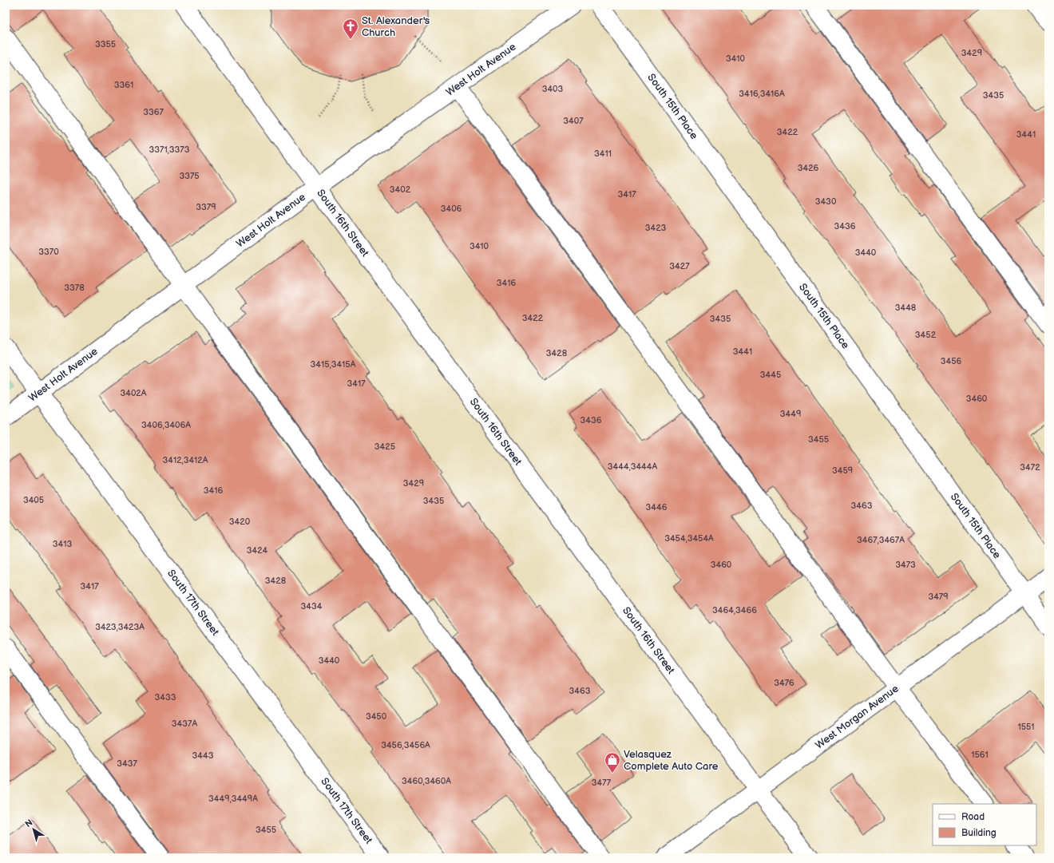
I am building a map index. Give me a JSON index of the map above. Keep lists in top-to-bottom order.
{
  "streets": {
    "street": [
      "West Holt Avenue",
      "South 15th Place",
      "South 16th Street",
      "South 17th Street",
      "West Morgan Avenue"
    ]
  },
  "crossings": [
    ["West Holt Avenue", "South 16th Street"],
    ["West Holt Avenue", "South 17th Street"],
    ["South 15th Place", "West Morgan Avenue"],
    ["South 16th Street", "West Morgan Avenue"]
  ],
  "places": {
    "church": ["St. Alexander's Church"],
    "shop": ["Velasquez Complete Auto Care"]
  },
  "house_numbers": [
    "3355",
    "3429",
    "3410",
    "3361",
    "3403",
    "3416,3416A",
    "3435",
    "3367",
    "3407",
    "3422",
    "3441",
    "3371,3373",
    "3411",
    "3426",
    "3375",
    "3402",
    "3417",
    "3430",
    "3379",
    "3406",
    "3436",
    "3423",
    "3410",
    "3370",
    "3440",
    "3427",
    "3416",
    "3378",
    "3448",
    "3422",
    "3435",
    "3452",
    "3441",
    "3428",
    "3456",
    "3415,3415A",
    "3445",
    "3417",
    "3402A",
    "3460",
    "3449",
    "3436",
    "3406,3406A",
    "3455",
    "3425",
    "3412,3412A",
    "3444,3444A",
    "3472",
    "3459",
    "3429",
    "3416",
    "3405",
    "3435",
    "3463",
    "3446",
    "3420",
    "3454,3454A",
    "3467,3467A",
    "3413",
    "3424",
    "3460",
    "3473",
    "3428",
    "3417",
    "3479",
    "3434",
    "3464,3466",
    "3423,3423A",
    "3440",
    "3476",
    "3463",
    "3433",
    "3450",
    "3437A",
    "1551",
    "3456,3456A",
    "1561",
    "3443",
    "3437",
    "3460,3460A",
    "3477",
    "3449,3449A",
    "3455"
  ],
  "legend": ["Road", "Building"],
  "north": "top left"
}
